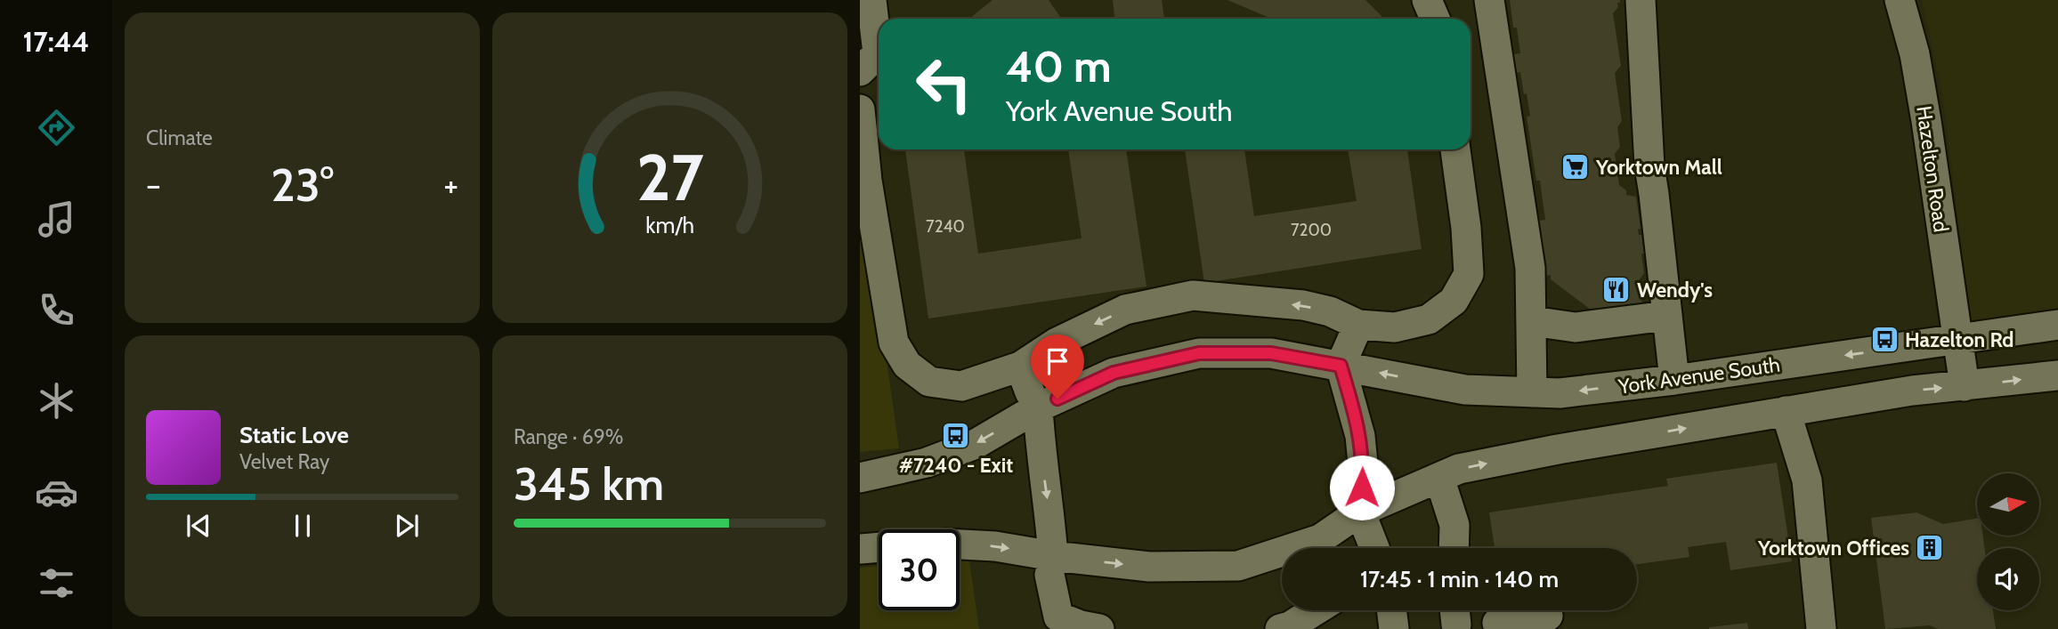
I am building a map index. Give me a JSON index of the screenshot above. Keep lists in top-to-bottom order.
{
  "streets": {
    "street": ["Hazelton Road", "York Avenue South"]
  },
  "crossings": [
    ["Hazelton Road", "York Avenue South"]
  ],
  "places": {
    "supermarket": ["Yorktown Mall"],
    "restaurant": ["Wendy's"],
    "bus stop": ["Hazelton Rd", "#7240 - Exit"],
    "building": ["Yorktown Offices"]
  },
  "house_numbers": ["7240", "7200"],
  "north": "right",
  "page": {
    "tabs": "17:44",
    "tile": [
      "Climate",
      ["Range · 69%", "345 km"]
    ],
    "turn": ["40 m", "York Avenue South"],
    "heat": ["−", "23°", "+"],
    "song": ["Static Love", "Velvet Ray"],
    "limit": "30",
    "trip": "17:45 · 1 min · 140 m",
    "gauge": ["27", "km/h"]
  }
}
